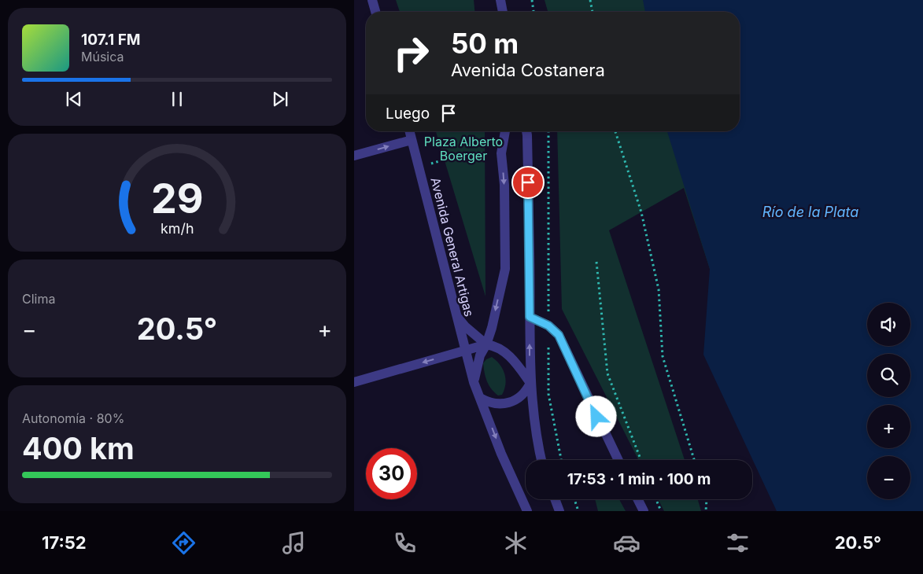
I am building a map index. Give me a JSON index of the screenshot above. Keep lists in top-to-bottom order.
{
  "streets": {
    "street": ["Avenida General Artigas"]
  },
  "water": ["Río de la Plata"],
  "parks": ["Plaza Alberto Boerger"],
  "page": {
    "turn": ["50 m", "Avenida Costanera"],
    "song": ["107.1 FM", "Música"],
    "then": "Luego",
    "tile": [
      "Clima",
      ["Autonomía · 80%", "400 km"]
    ],
    "map_buttons": ["+", "−"],
    "heat": ["−", "20.5°", "+"],
    "limit": "30",
    "trip": "17:53 · 1 min · 100 m",
    "tabs": ["17:52", "20.5°"],
    "gauge": ["29", "km/h"]
  }
}
